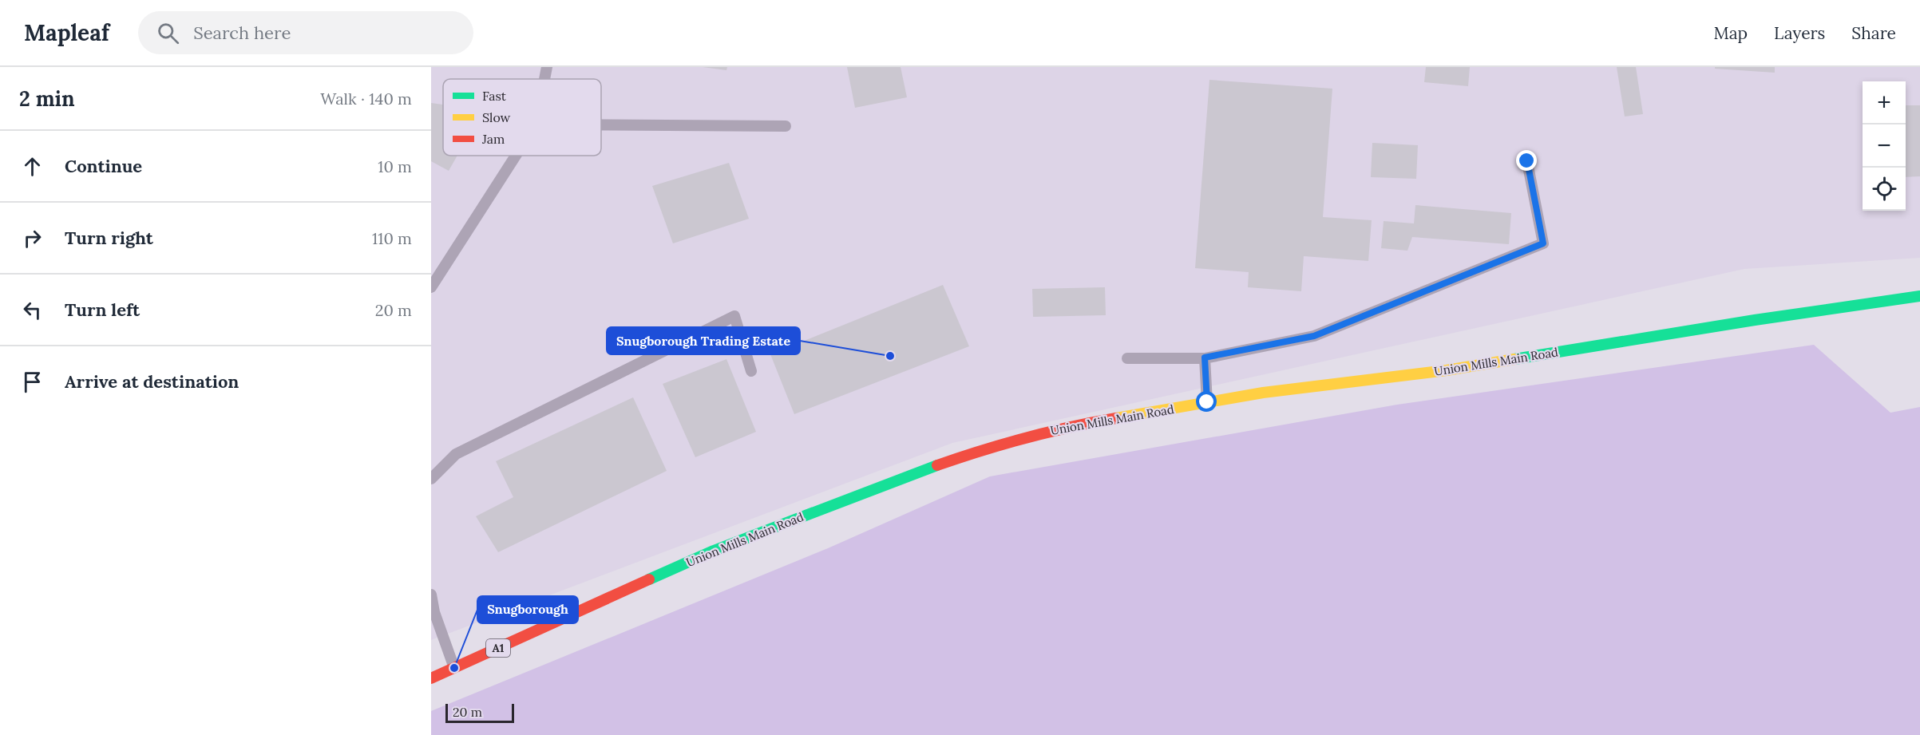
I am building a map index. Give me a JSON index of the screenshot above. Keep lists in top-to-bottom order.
{
  "streets": {
    "highway": ["Union Mills Main Road", "A1"]
  },
  "places": ["Snugborough Trading Estate", "Snugborough"],
  "legend": ["Fast", "Slow", "Jam"],
  "scale_bar": "20 m",
  "page": {
    "header": "Mapleaf",
    "search": "Search here",
    "nav": ["Map", "Layers", "Share"],
    "heading": ["2 min", "Walk · 140 m"],
    "map_buttons": ["+", "−"],
    "list": [
      ["Continue", "10 m"],
      ["Turn right", "110 m"],
      ["Turn left", "20 m"],
      "Arrive at destination"
    ],
    "scale": "20 m"
  }
}
